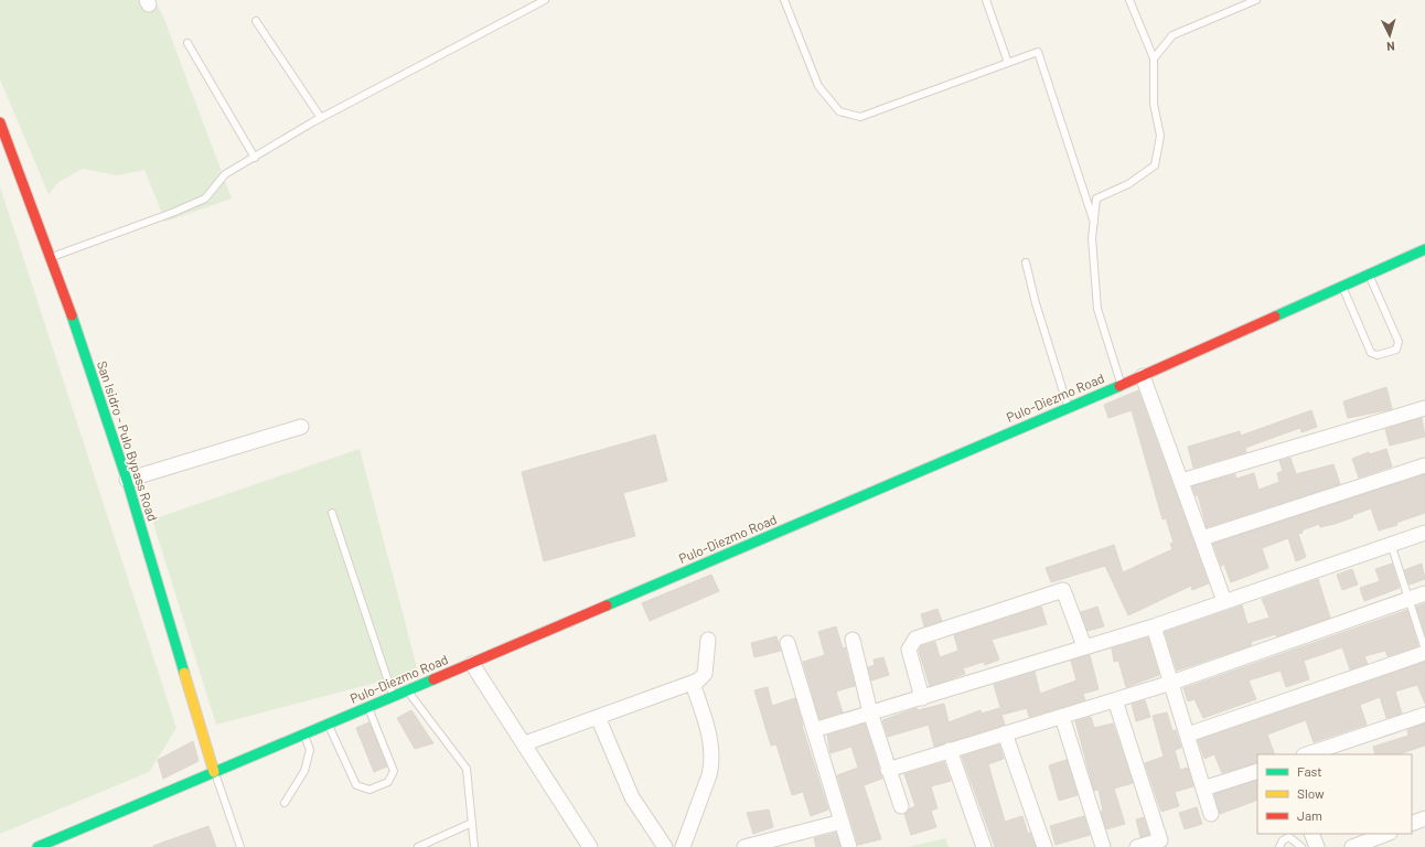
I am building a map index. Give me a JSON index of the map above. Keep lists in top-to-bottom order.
{
  "streets": {
    "main road": ["Pulo-Diezmo Road", "San Isidro - Pulo Bypass Road"]
  },
  "crossings": [
    ["Pulo-Diezmo Road", "San Isidro - Pulo Bypass Road"]
  ],
  "legend": ["Fast", "Slow", "Jam"],
  "north": "bottom"
}
